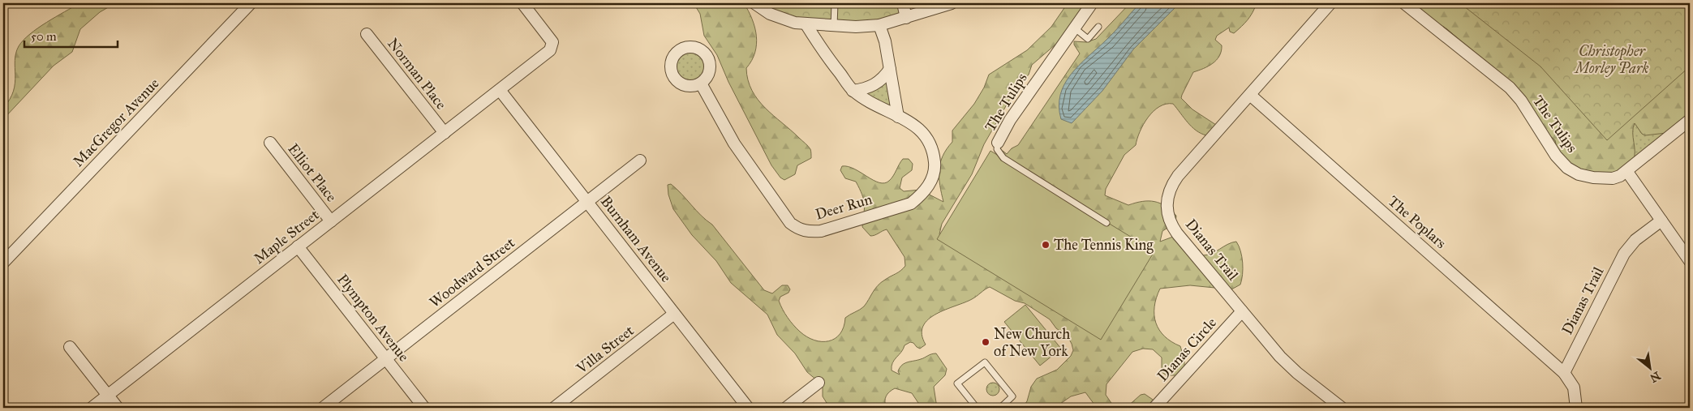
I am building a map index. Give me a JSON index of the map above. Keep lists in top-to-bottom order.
{
  "streets": {
    "street": [
      "Norman Place",
      "The Tulips",
      "MacGregor Avenue",
      "Elliot Place",
      "Deer Run",
      "The Poplars",
      "Maple Street",
      "Burnham Avenue",
      "Dianas Trail",
      "Woodward Street",
      "Plympton Avenue",
      "Villa Street",
      "Dianas Circle"
    ]
  },
  "crossings": [
    ["Norman Place", "Maple Street"],
    ["Elliot Place", "Maple Street"],
    ["The Poplars", "Dianas Trail"],
    ["Maple Street", "Burnham Avenue"],
    ["Maple Street", "Plympton Avenue"],
    ["Burnham Avenue", "Woodward Street"],
    ["Burnham Avenue", "Villa Street"],
    ["Dianas Trail", "Dianas Circle"],
    ["Woodward Street", "Plympton Avenue"]
  ],
  "parks": ["Christopher Morley Park"],
  "places": ["The Tennis King", "New Church of New York"],
  "scale_bar": "50 m",
  "north": "bottom right"
}
